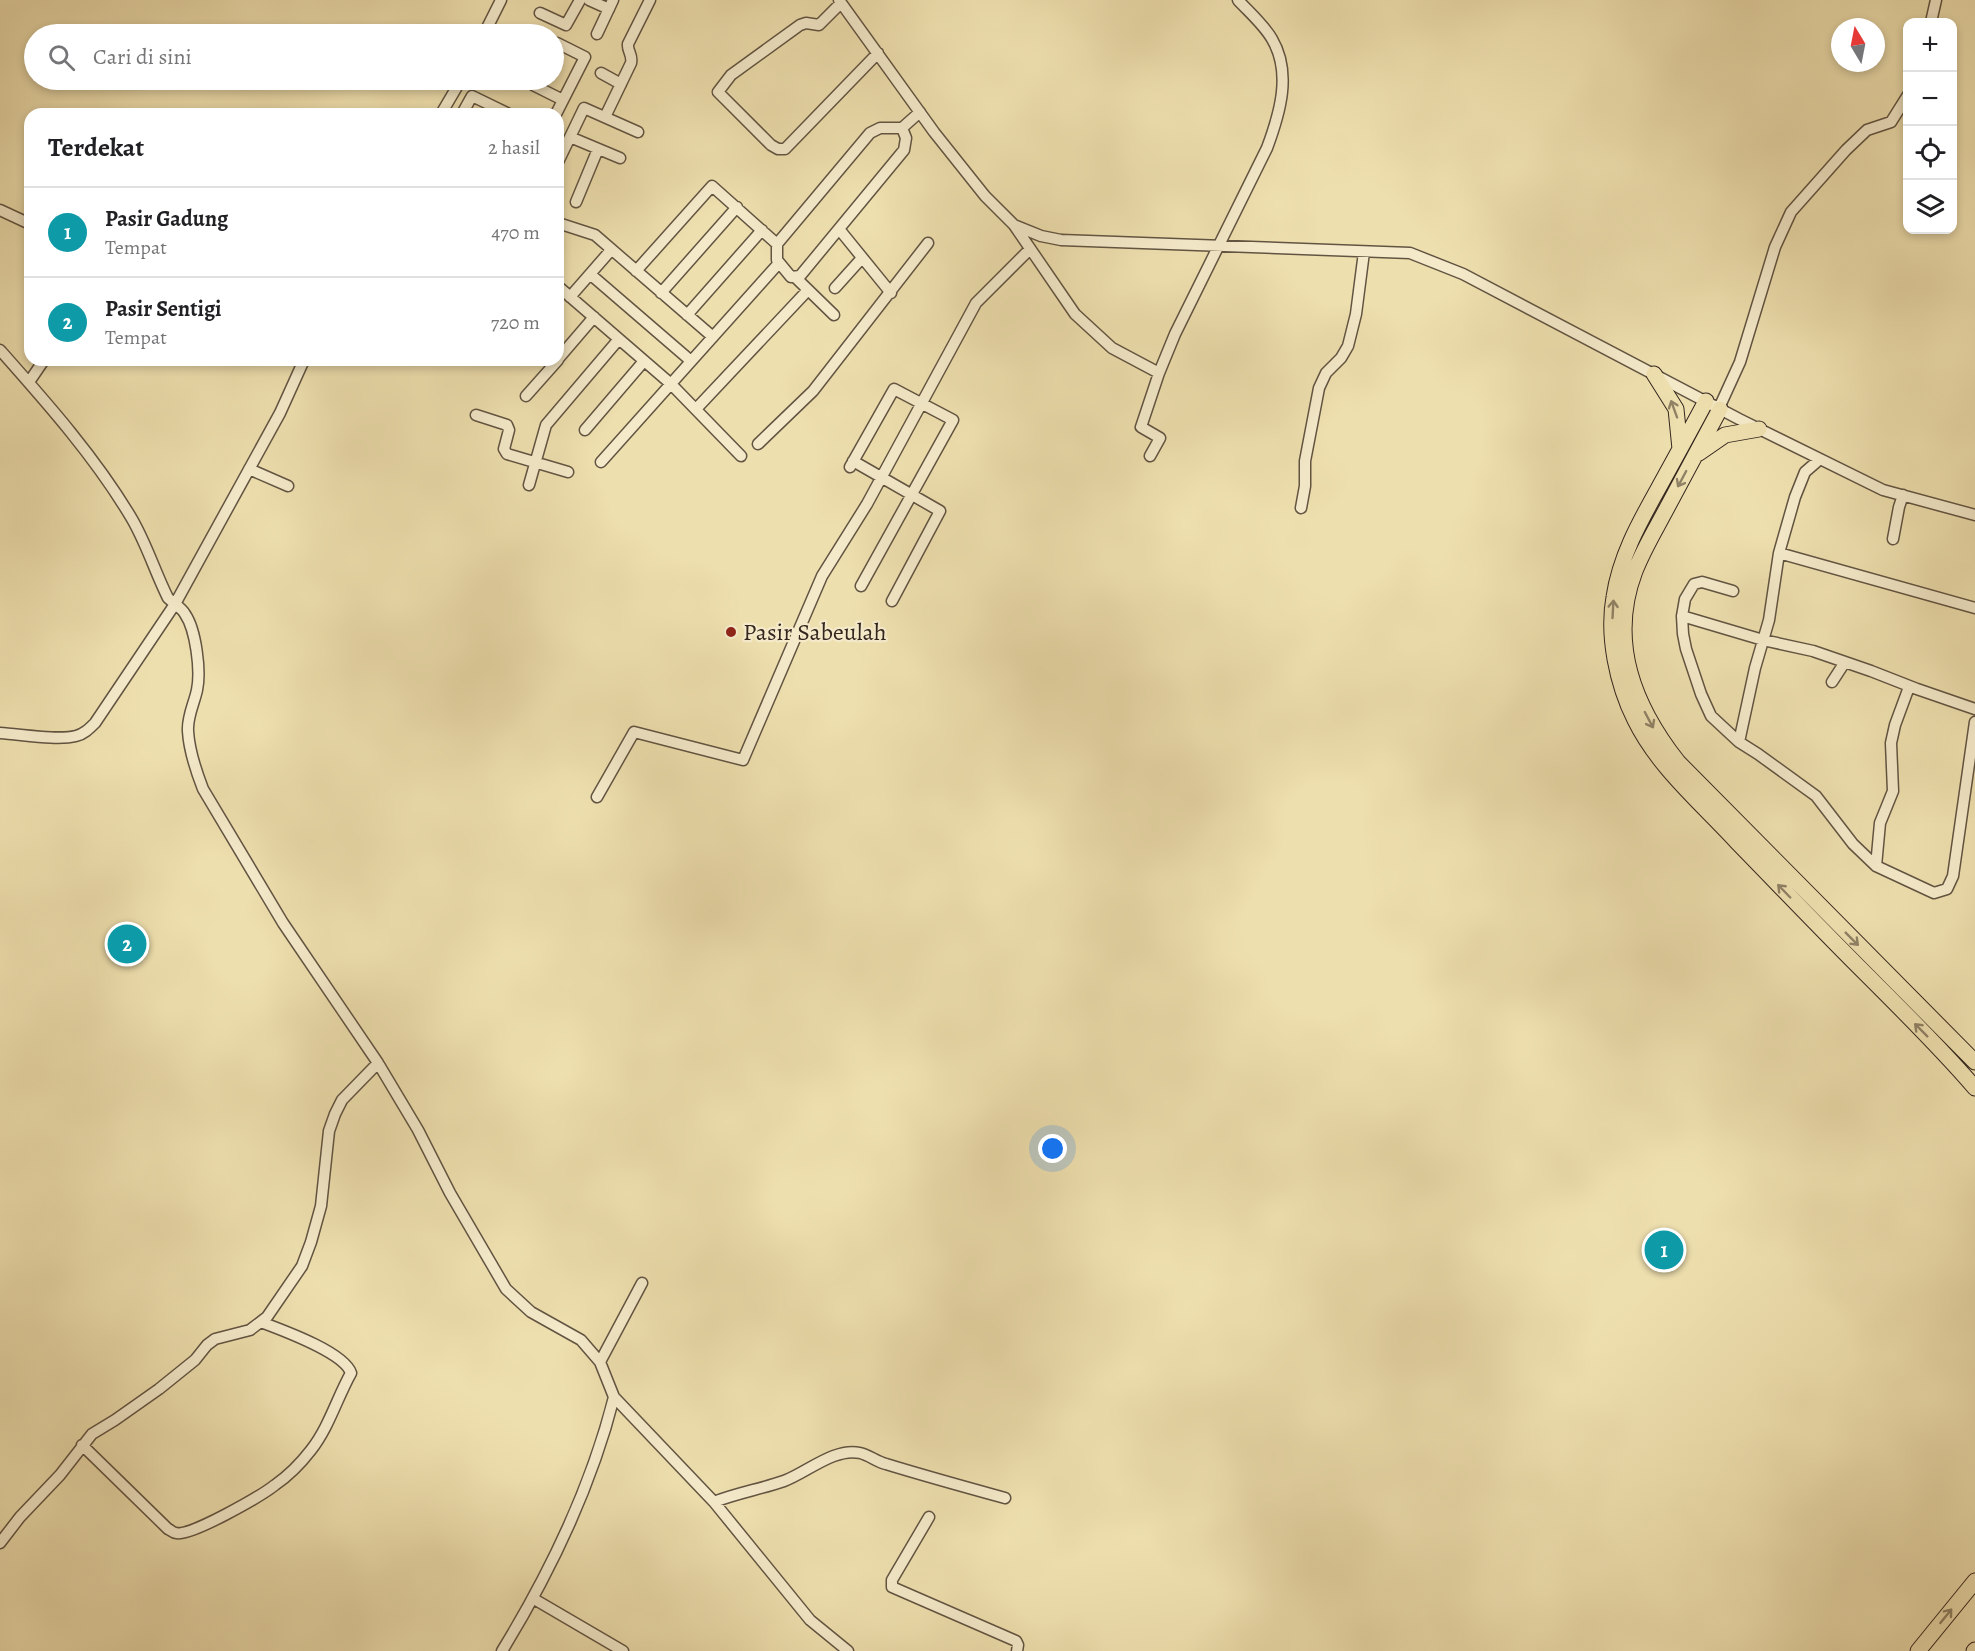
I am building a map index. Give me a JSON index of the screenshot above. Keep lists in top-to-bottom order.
{
  "places": ["Pasir Sabeulah"],
  "north": "top",
  "page": {
    "map_buttons": ["+", "−"],
    "search": "Cari di sini",
    "heading": ["Terdekat", "2 hasil"],
    "list": [
      {
        "mark": "1",
        "name": "Pasir Gadung",
        "note": "Tempat",
        "value": "470 m"
      },
      {
        "mark": "2",
        "name": "Pasir Sentigi",
        "note": "Tempat",
        "value": "720 m"
      }
    ],
    "pins": ["2", "1"]
  }
}
